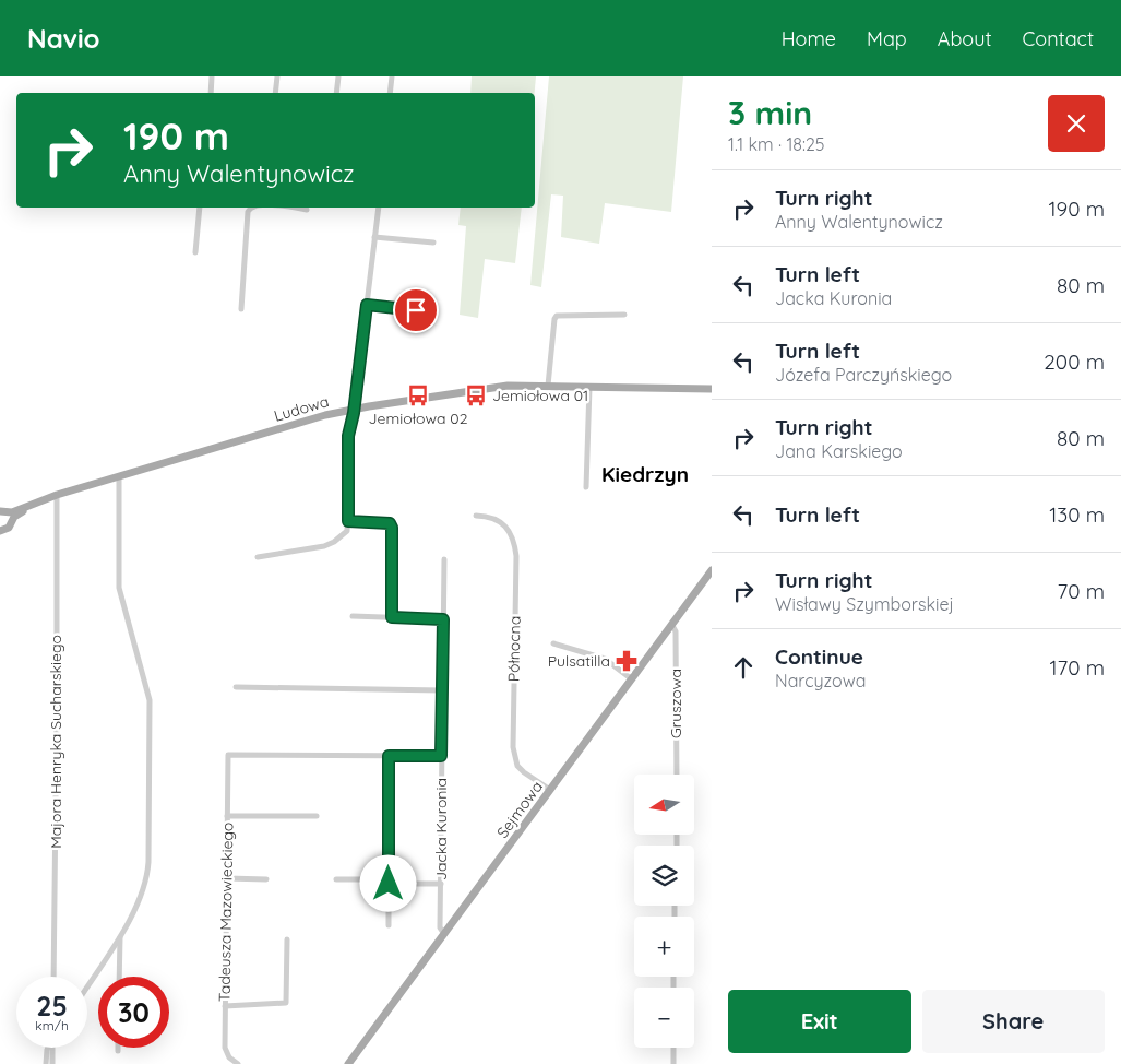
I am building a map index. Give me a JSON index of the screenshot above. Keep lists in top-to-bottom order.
{
  "streets": {
    "main road": ["Ludowa", "Sejmowa"],
    "street": [
      "Północna",
      "Gruszowa",
      "Majora Henryka Sucharskiego",
      "Jacka Kuronia",
      "Tadeusza Mazowieckiego"
    ]
  },
  "crossings": [
    ["Ludowa", "Majora Henryka Sucharskiego"],
    ["Północna", "Sejmowa"],
    ["Gruszowa", "Sejmowa"],
    ["Sejmowa", "Jacka Kuronia"]
  ],
  "districts": ["Kiedrzyn"],
  "places": {
    "bus stop": ["Jemiołowa 02", "Jemiołowa 01"],
    "pharmacy": ["Pulsatilla"]
  },
  "north": "left",
  "page": {
    "header": "Navio",
    "nav": [
      "Home",
      "Map",
      "About",
      "Contact"
    ],
    "heading": ["3 min", "1.1 km · 18:25"],
    "turn": ["190 m", "Anny Walentynowicz"],
    "list": [
      {
        "name": "Turn right",
        "note": "Anny Walentynowicz",
        "value": "190 m"
      },
      {
        "name": "Turn left",
        "note": "Jacka Kuronia",
        "value": "80 m"
      },
      {
        "name": "Turn left",
        "note": "Józefa Parczyńskiego",
        "value": "200 m"
      },
      {
        "name": "Turn right",
        "note": "Jana Karskiego",
        "value": "80 m"
      },
      {
        "name": "Turn left",
        "value": "130 m"
      },
      {
        "name": "Turn right",
        "note": "Wisławy Szymborskiej",
        "value": "70 m"
      },
      {
        "name": "Continue",
        "note": "Narcyzowa",
        "value": "170 m"
      }
    ],
    "map_buttons": ["+", "−"],
    "speed": "25 km/h",
    "limit": "30",
    "buttons": ["Exit", "Share"]
  }
}
